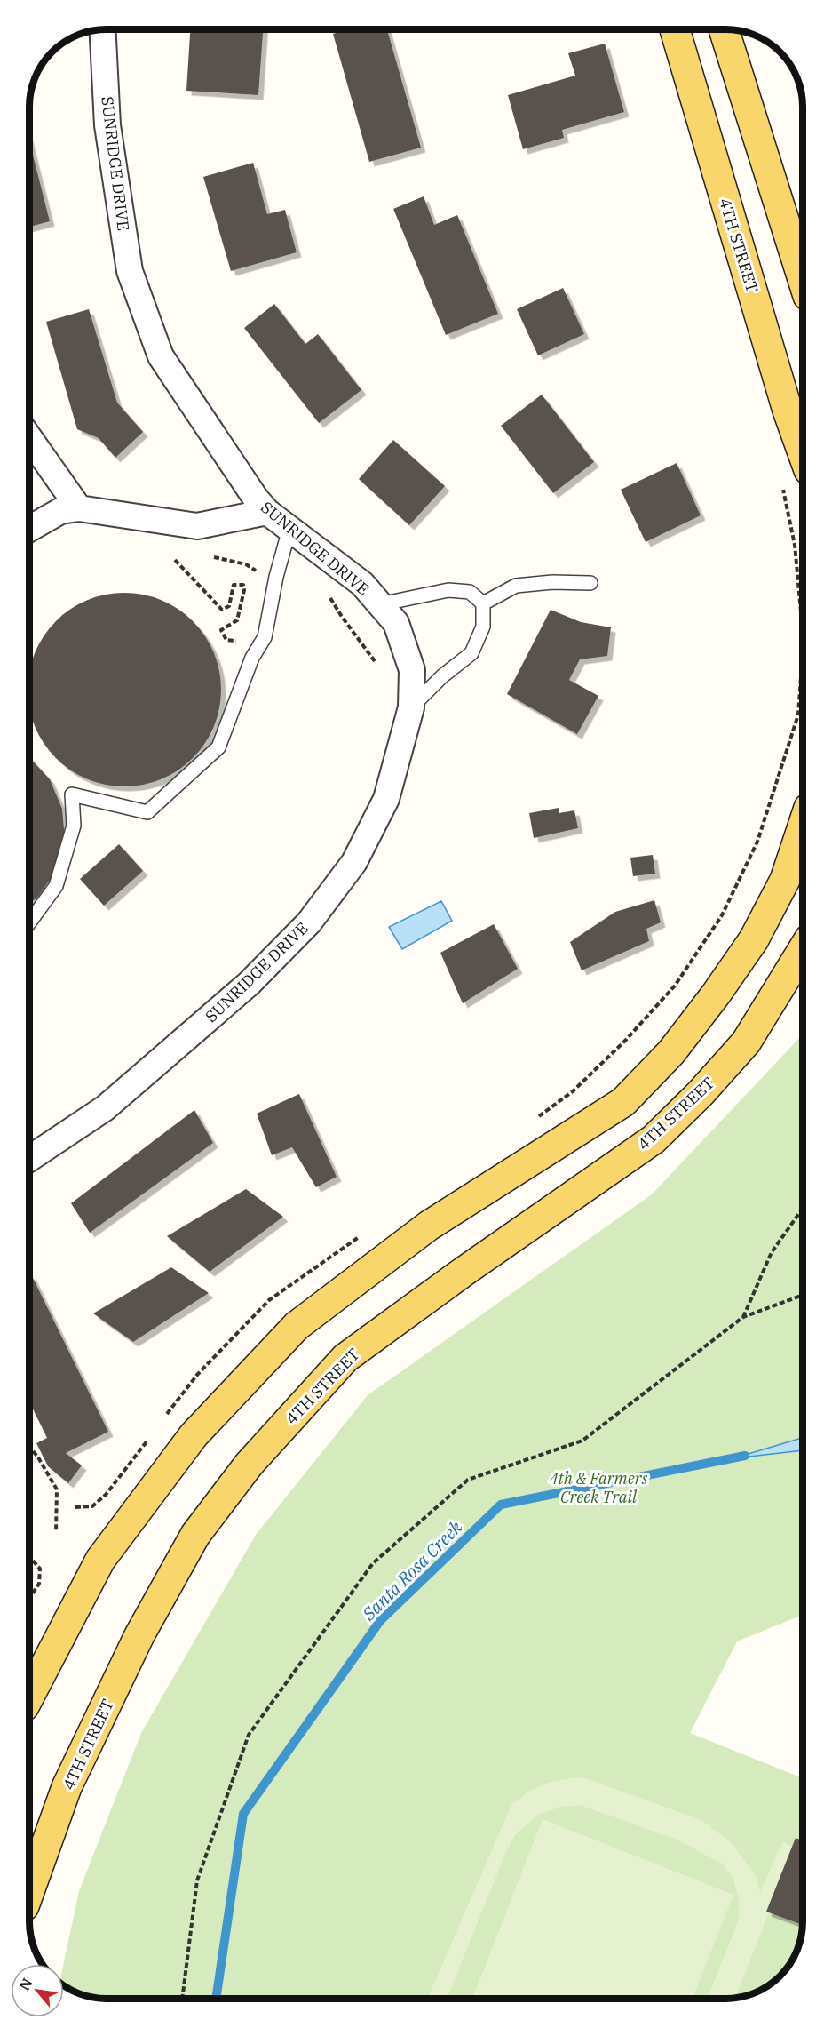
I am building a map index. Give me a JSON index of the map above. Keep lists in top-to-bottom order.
{
  "streets": {
    "main road": ["4TH STREET"],
    "street": ["SUNRIDGE DRIVE"]
  },
  "water": ["Santa Rosa Creek"],
  "parks": ["4th & Farmers Creek Trail"],
  "north": "top left"
}
